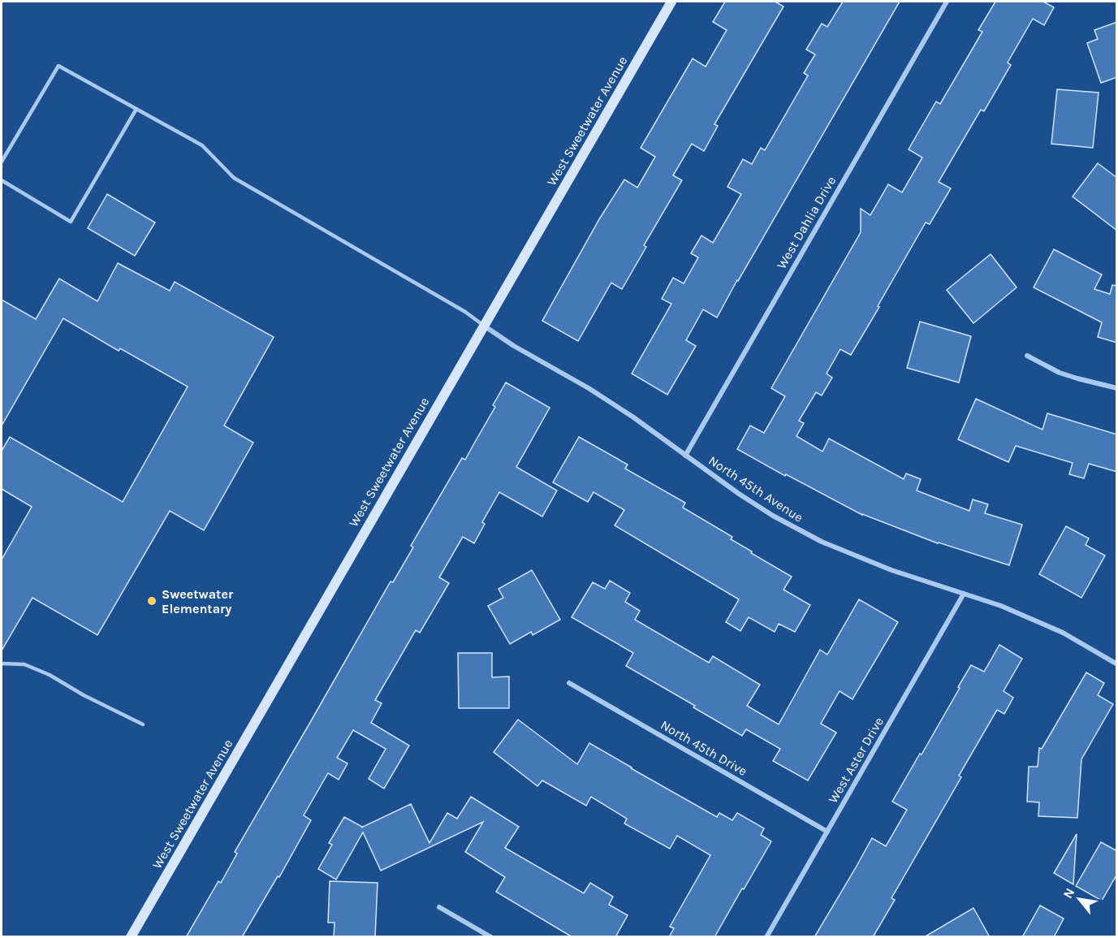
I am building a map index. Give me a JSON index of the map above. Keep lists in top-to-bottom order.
{
  "streets": {
    "street": [
      "West Sweetwater Avenue",
      "West Dahlia Drive",
      "North 45th Avenue",
      "North 45th Drive",
      "West Aster Drive"
    ]
  },
  "crossings": [
    ["West Sweetwater Avenue", "North 45th Avenue"],
    ["West Dahlia Drive", "North 45th Avenue"],
    ["North 45th Avenue", "West Aster Drive"],
    ["North 45th Drive", "West Aster Drive"]
  ],
  "places": ["Sweetwater Elementary"],
  "north": "top left"
}
